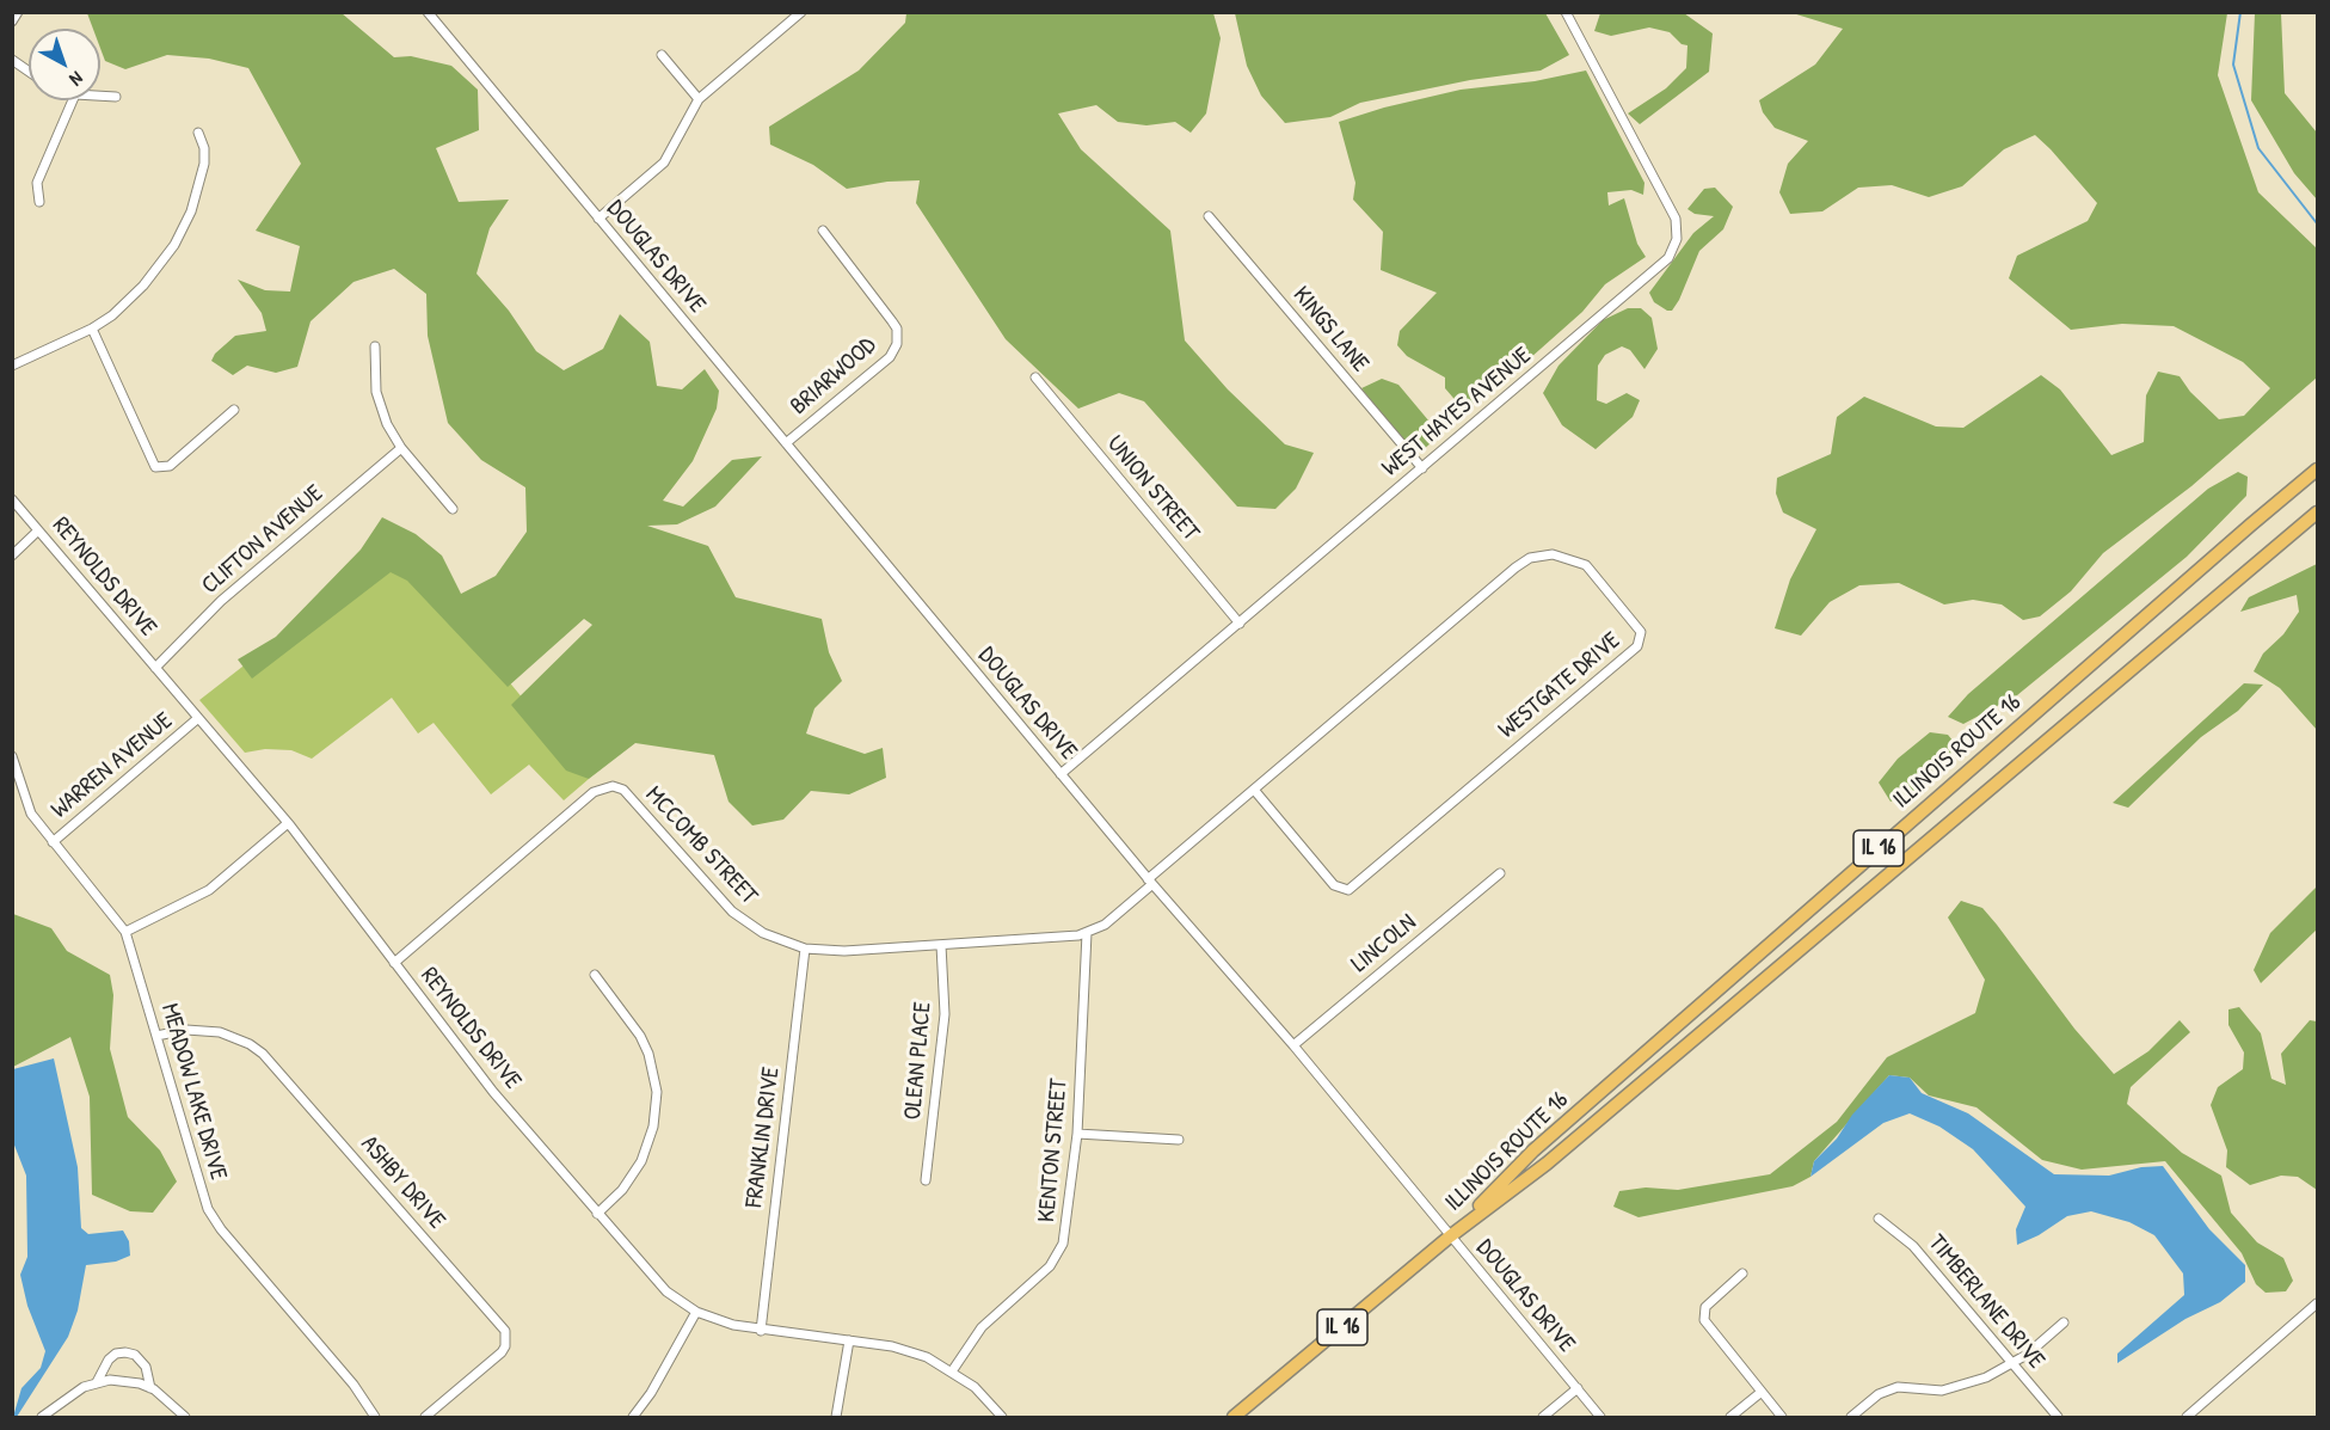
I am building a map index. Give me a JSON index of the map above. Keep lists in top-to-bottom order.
{
  "streets": {
    "main road": ["ILLINOIS ROUTE 16", "IL 16"],
    "street": [
      "DOUGLAS DRIVE",
      "KINGS LANE",
      "BRIARWOOD",
      "WEST HAYES AVENUE",
      "UNION STREET",
      "CLIFTON AVENUE",
      "REYNOLDS DRIVE",
      "WESTGATE DRIVE",
      "WARREN AVENUE",
      "MCCOMB STREET",
      "LINCOLN",
      "OLEAN PLACE",
      "MEADOW LAKE DRIVE",
      "FRANKLIN DRIVE",
      "KENTON STREET",
      "ASHBY DRIVE",
      "TIMBERLANE DRIVE"
    ]
  },
  "crossings": [
    ["DOUGLAS DRIVE", "BRIARWOOD"],
    ["DOUGLAS DRIVE", "WEST HAYES AVENUE"],
    ["DOUGLAS DRIVE", "WESTGATE DRIVE"],
    ["DOUGLAS DRIVE", "ILLINOIS ROUTE 16"],
    ["DOUGLAS DRIVE", "MCCOMB STREET"],
    ["DOUGLAS DRIVE", "IL 16"],
    ["DOUGLAS DRIVE", "LINCOLN"],
    ["KINGS LANE", "WEST HAYES AVENUE"],
    ["WEST HAYES AVENUE", "UNION STREET"],
    ["CLIFTON AVENUE", "REYNOLDS DRIVE"],
    ["REYNOLDS DRIVE", "WARREN AVENUE"],
    ["REYNOLDS DRIVE", "MCCOMB STREET"],
    ["REYNOLDS DRIVE", "FRANKLIN DRIVE"],
    ["REYNOLDS DRIVE", "KENTON STREET"],
    ["WESTGATE DRIVE", "MCCOMB STREET"],
    ["ILLINOIS ROUTE 16", "IL 16"],
    ["WARREN AVENUE", "MEADOW LAKE DRIVE"],
    ["MCCOMB STREET", "OLEAN PLACE"],
    ["MCCOMB STREET", "FRANKLIN DRIVE"],
    ["MCCOMB STREET", "KENTON STREET"],
    ["MEADOW LAKE DRIVE", "ASHBY DRIVE"]
  ],
  "north": "bottom right"
}
